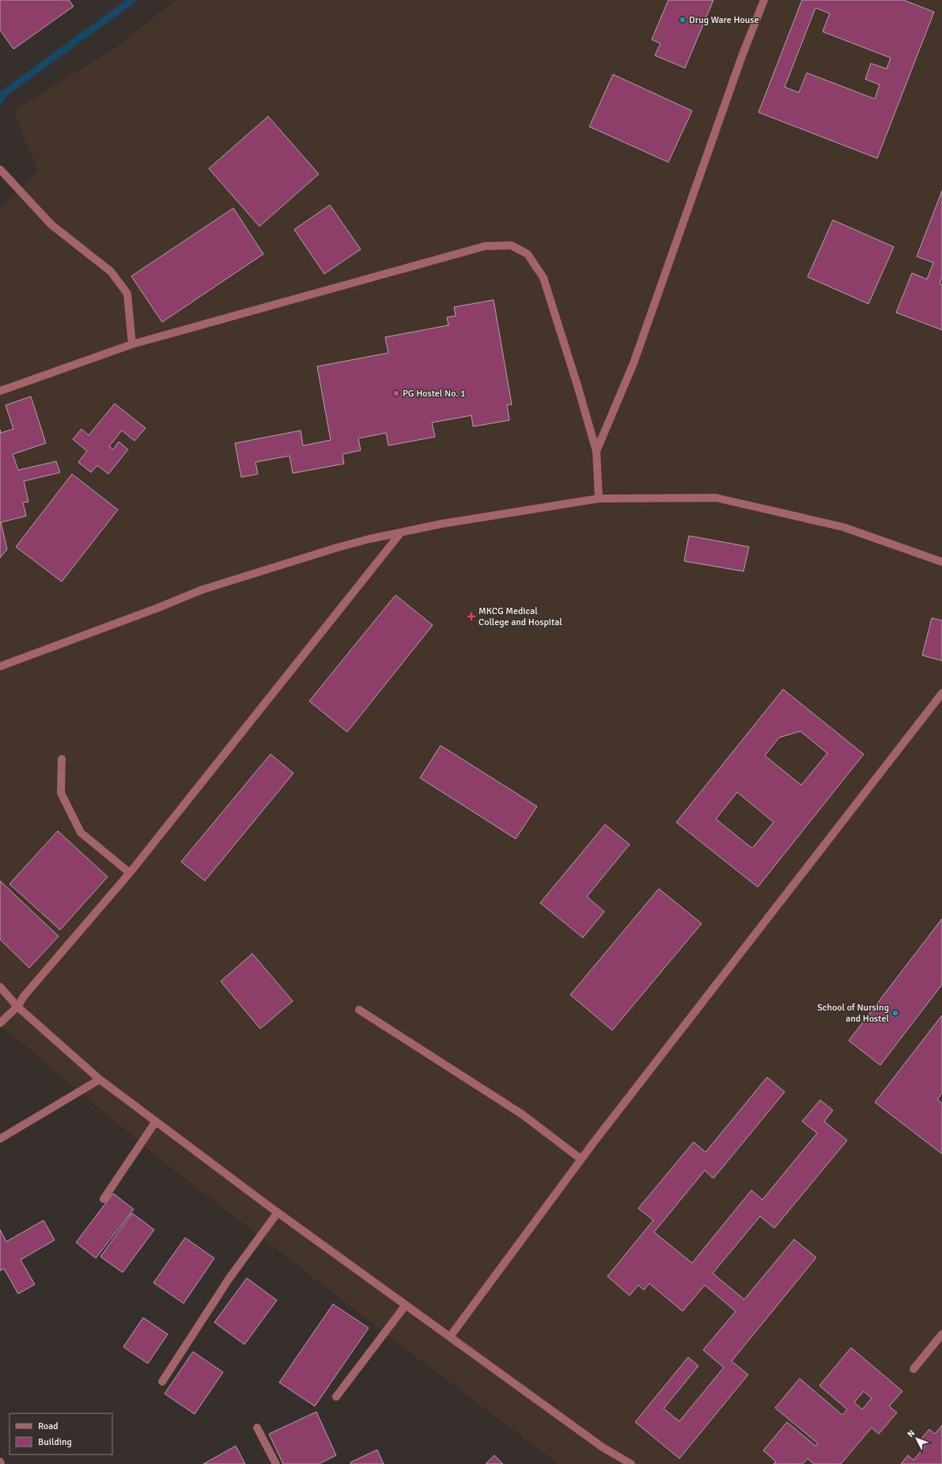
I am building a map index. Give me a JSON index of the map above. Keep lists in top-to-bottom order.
{
  "places": {
    "other": ["Drug Ware House", "PG Hostel No. 1", "School of Nursing and Hostel"],
    "health": ["MKCG Medical College and Hospital"]
  },
  "legend": ["Road", "Building"],
  "north": "top left"
}
